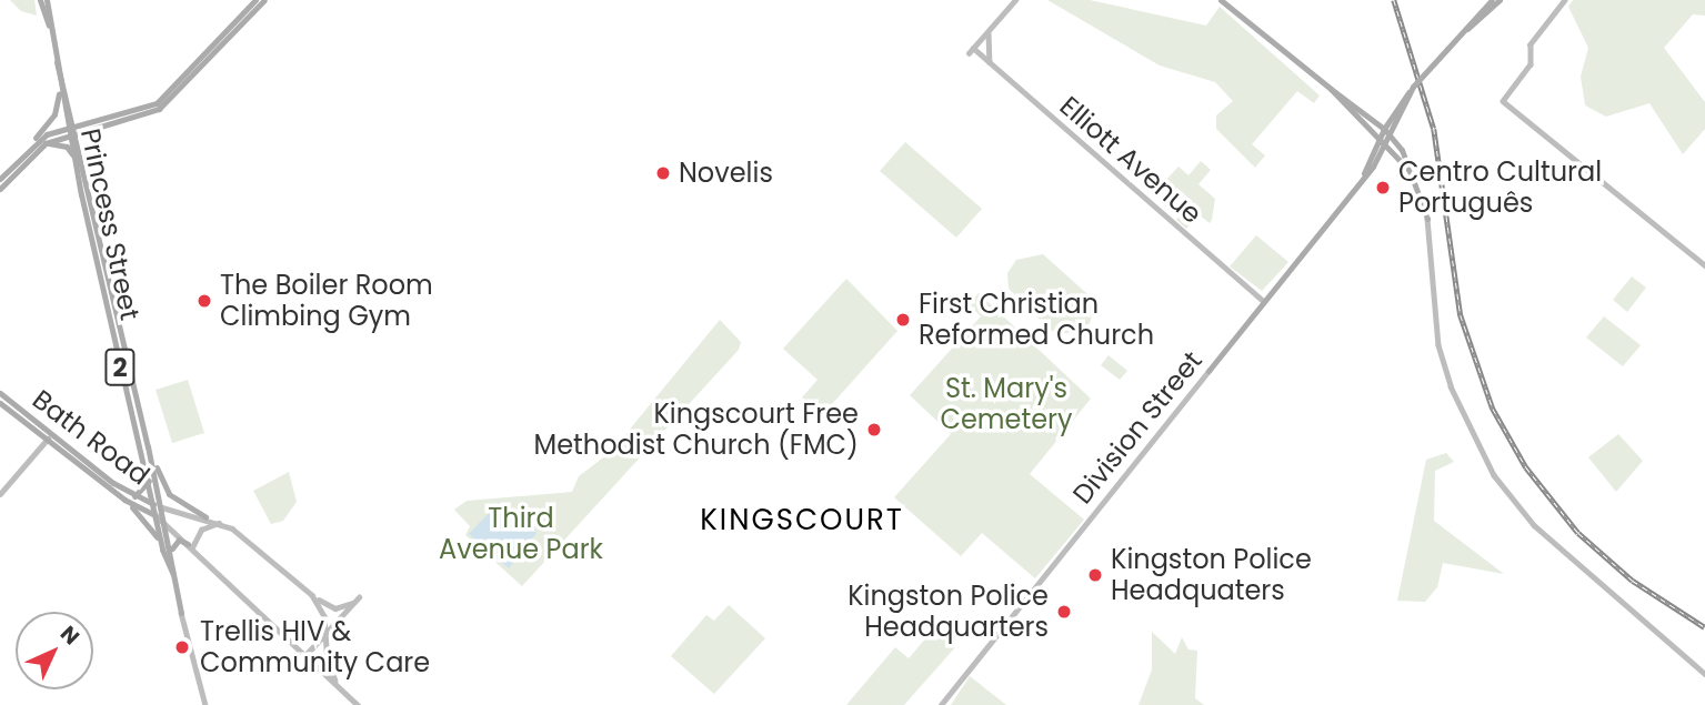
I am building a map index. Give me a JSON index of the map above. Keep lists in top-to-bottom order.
{
  "streets": {
    "main road": [
      "Elliott Avenue",
      "Princess Street",
      "2",
      "Division Street",
      "Bath Road"
    ]
  },
  "crossings": [
    ["Elliott Avenue", "Division Street"],
    ["Princess Street", "Bath Road"]
  ],
  "districts": ["KINGSCOURT"],
  "parks": ["St. Mary's Cemetery", "Third Avenue Park"],
  "places": [
    "Novelis",
    "Centro Cultural Português",
    "The Boiler Room Climbing Gym",
    "First Christian Reformed Church",
    "Kingscourt Free Methodist Church (FMC)",
    "Kingston Police Headquaters",
    "Kingston Police Headquarters",
    "Trellis HIV & Community Care"
  ],
  "north": "top right"
}
